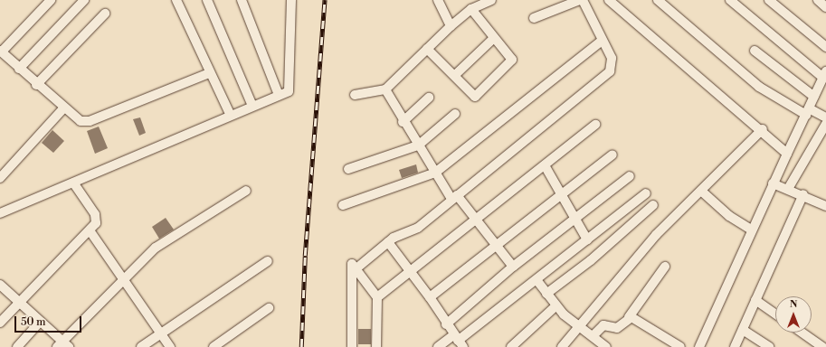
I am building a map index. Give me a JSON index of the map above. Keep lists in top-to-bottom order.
{
  "scale_bar": "50 m",
  "north": "top"
}
